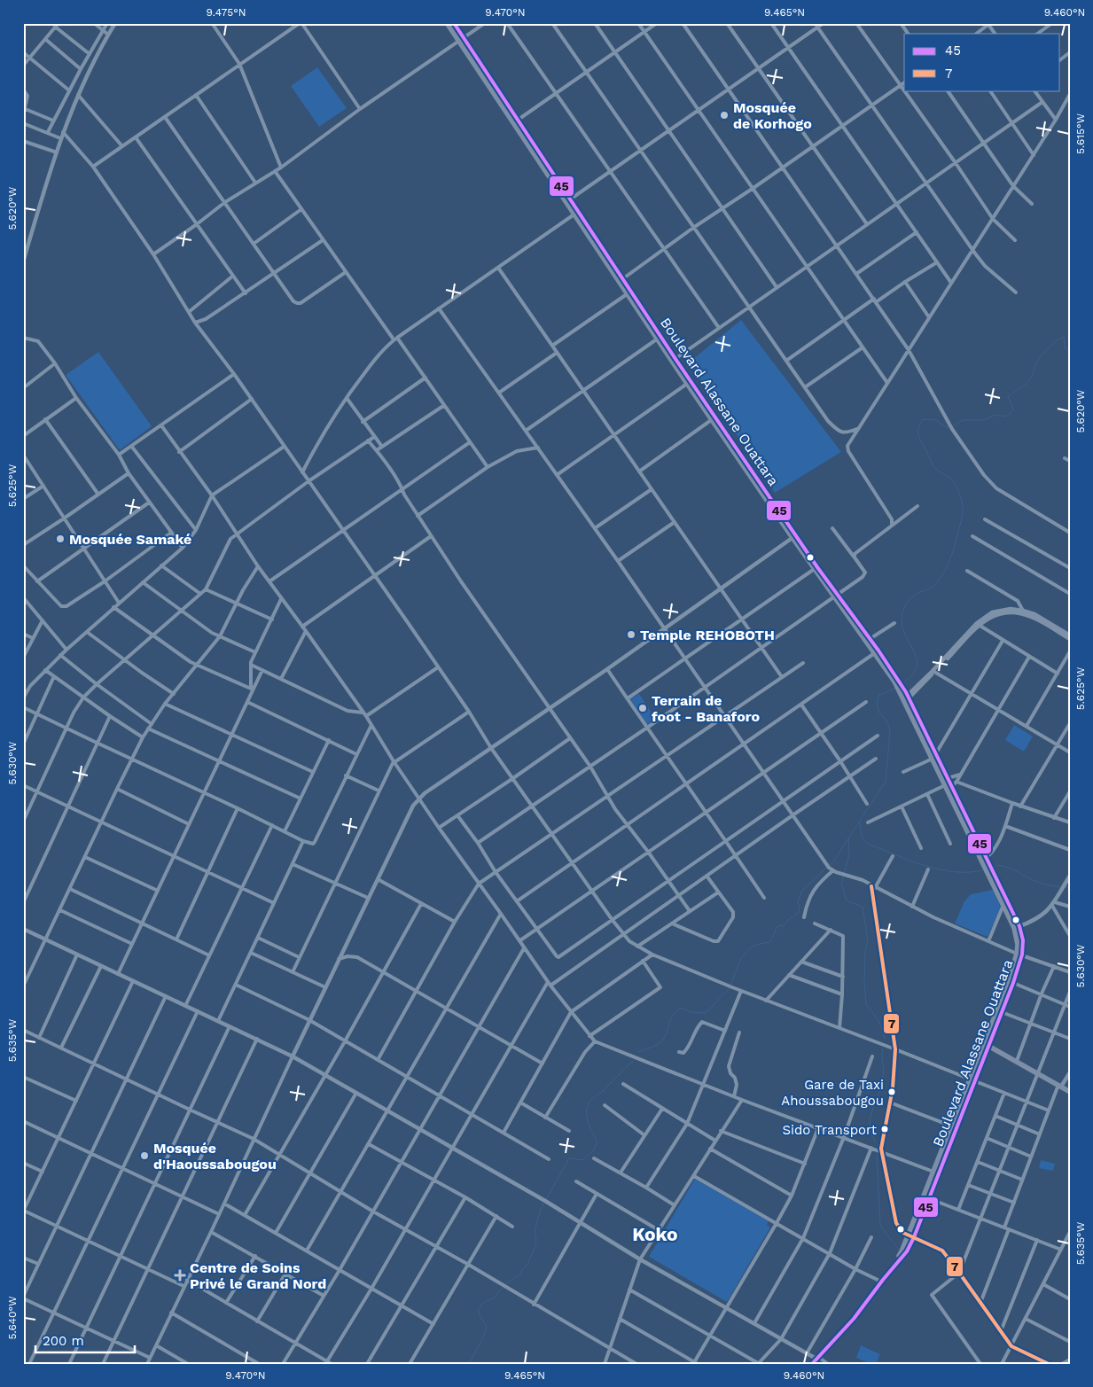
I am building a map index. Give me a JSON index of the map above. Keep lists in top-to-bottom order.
{
  "streets": {
    "main road": ["Boulevard Alassane Ouattara"]
  },
  "districts": ["Koko"],
  "places": {
    "other": [
      "Mosquée de Korhogo",
      "Mosquée Samaké",
      "Temple REHOBOTH",
      "Terrain de foot - Banaforo",
      "Gare de Taxi Ahoussabougou",
      "Sido Transport",
      "Mosquée d'Haoussabougou"
    ],
    "health": ["Centre de Soins Privé le Grand Nord"]
  },
  "lines": ["transit line 45", "transit line 7"],
  "legend": ["45", "7"],
  "scale_bar": "200 m",
  "coordinates": [
    "9.475°N",
    "9.470°N",
    "9.465°N",
    "9.460°N",
    "5.615°W",
    "5.620°W",
    "5.625°W",
    "5.630°W",
    "5.635°W",
    "5.640°W"
  ]
}
